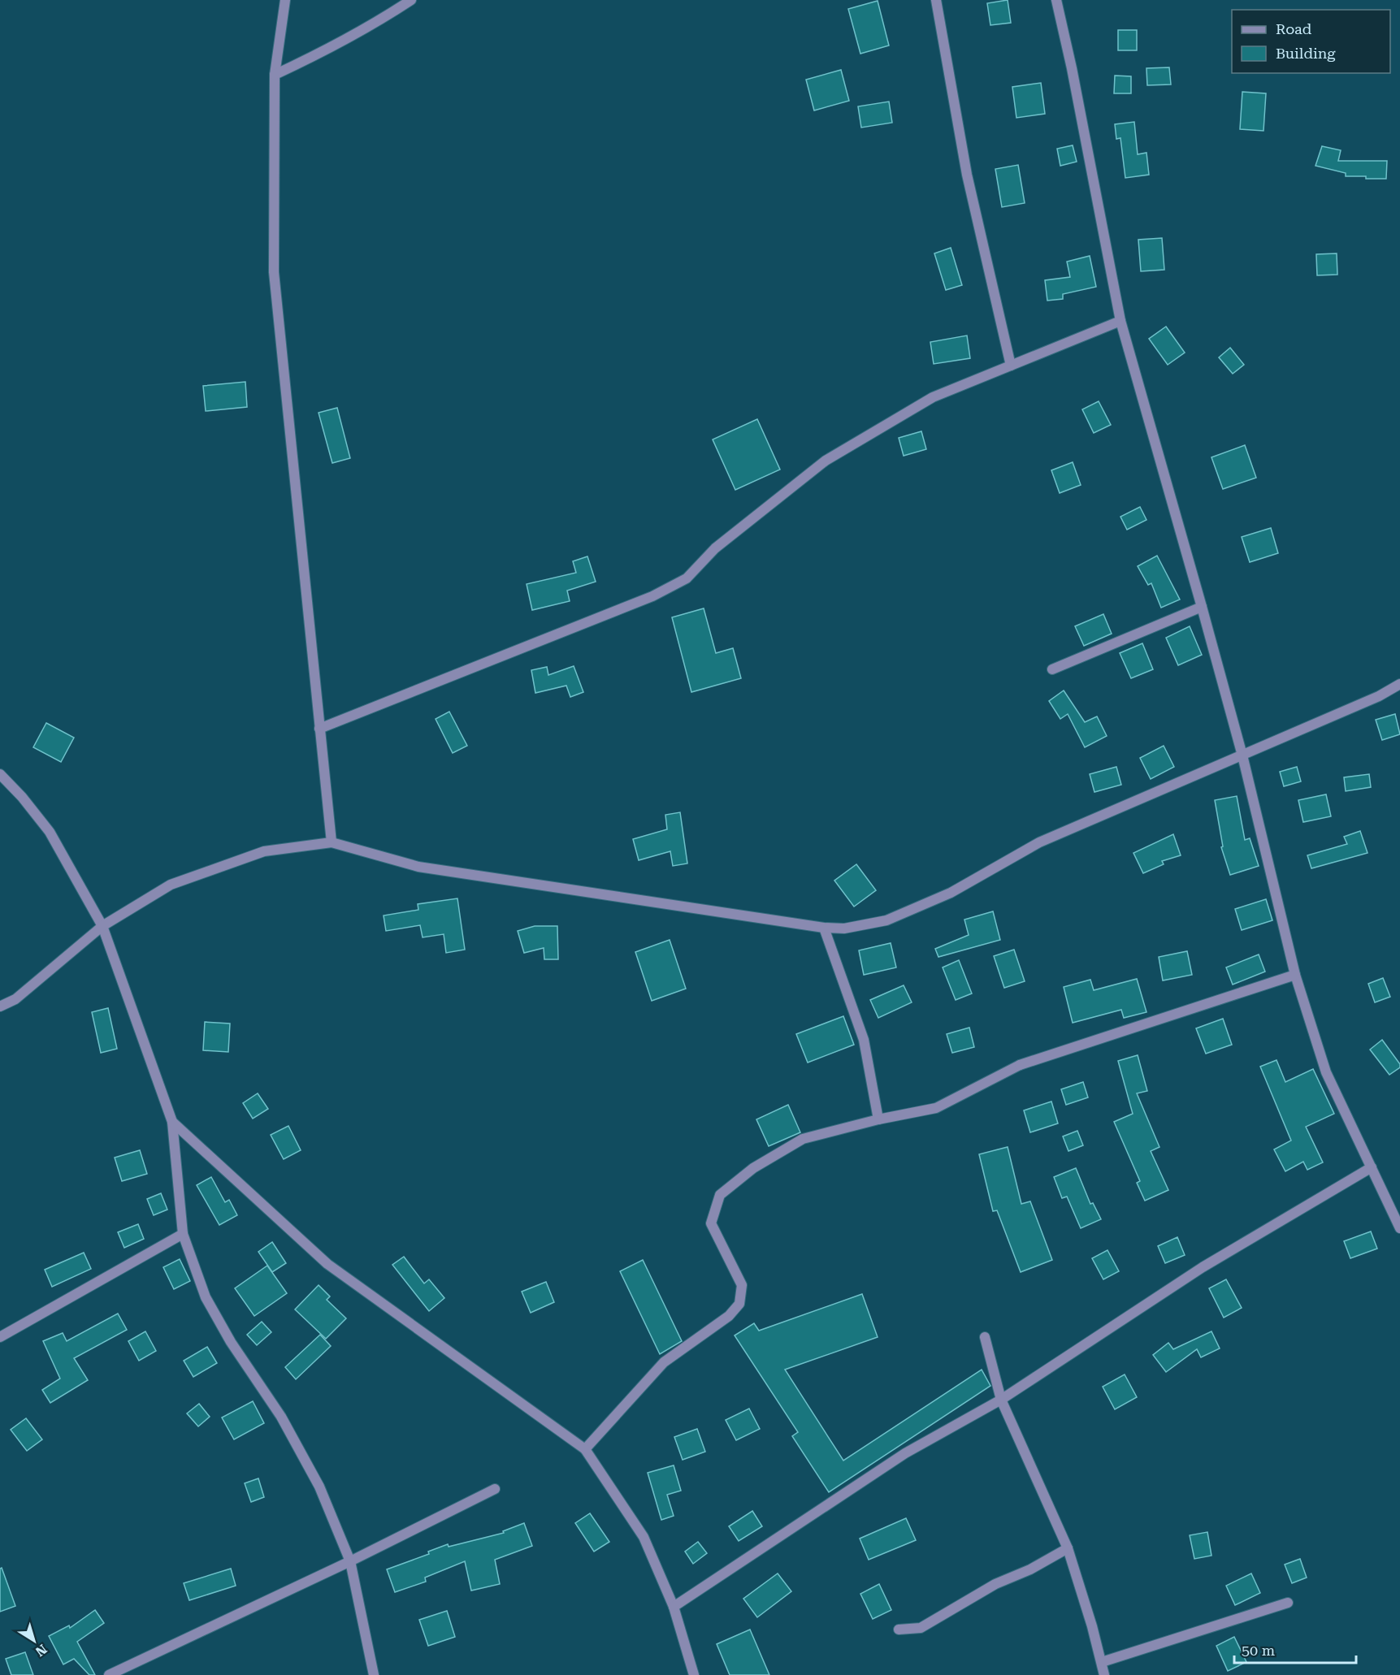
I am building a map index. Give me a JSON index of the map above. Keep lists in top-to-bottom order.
{
  "legend": ["Road", "Building"],
  "scale_bar": "50 m",
  "north": "bottom right"
}
